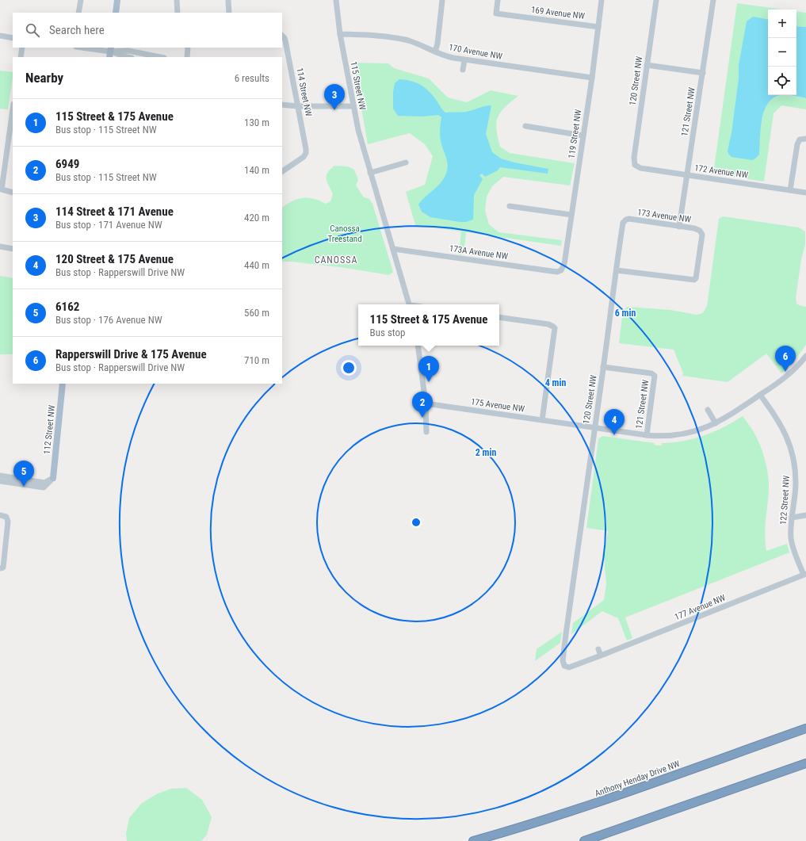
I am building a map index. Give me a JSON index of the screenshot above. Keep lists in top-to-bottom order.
{
  "streets": {
    "highway": ["Anthony Henday Drive NW"],
    "main road": ["112 Street NW"],
    "street": [
      "169 Avenue NW",
      "170 Avenue NW",
      "120 Street NW",
      "115 Street NW",
      "114 Street NW",
      "121 Street NW",
      "119 Street NW",
      "172 Avenue NW",
      "173 Avenue NW",
      "173A Avenue NW",
      "175 Avenue NW",
      "122 Street NW",
      "177 Avenue NW"
    ]
  },
  "crossings": [
    ["169 Avenue NW", "119 Street NW"],
    ["170 Avenue NW", "115 Street NW"],
    ["170 Avenue NW", "119 Street NW"],
    ["120 Street NW", "121 Street NW"],
    ["120 Street NW", "172 Avenue NW"],
    ["120 Street NW", "173 Avenue NW"],
    ["120 Street NW", "175 Avenue NW"],
    ["120 Street NW", "177 Avenue NW"],
    ["115 Street NW", "173A Avenue NW"],
    ["121 Street NW", "172 Avenue NW"],
    ["121 Street NW", "173 Avenue NW"],
    ["121 Street NW", "175 Avenue NW"],
    ["119 Street NW", "173A Avenue NW"],
    ["175 Avenue NW", "122 Street NW"],
    ["122 Street NW", "177 Avenue NW"]
  ],
  "districts": ["CANOSSA"],
  "parks": ["Canossa Treestand"],
  "page": {
    "map_buttons": ["+", "−"],
    "search": "Search here",
    "heading": ["Nearby", "6 results"],
    "pins": [
      "3",
      "6",
      "1",
      "2",
      "4",
      "5"
    ],
    "list": [
      {
        "mark": "1",
        "name": "115 Street & 175 Avenue",
        "note": "Bus stop · 115 Street NW",
        "value": "130 m"
      },
      {
        "mark": "2",
        "name": "6949",
        "note": "Bus stop · 115 Street NW",
        "value": "140 m"
      },
      {
        "mark": "3",
        "name": "114 Street & 171 Avenue",
        "note": "Bus stop · 171 Avenue NW",
        "value": "420 m"
      },
      {
        "mark": "4",
        "name": "120 Street & 175 Avenue",
        "note": "Bus stop · Rapperswill Drive NW",
        "value": "440 m"
      },
      {
        "mark": "5",
        "name": "6162",
        "note": "Bus stop · 176 Avenue NW",
        "value": "560 m"
      },
      {
        "mark": "6",
        "name": "Rapperswill Drive & 175 Avenue",
        "note": "Bus stop · Rapperswill Drive NW",
        "value": "710 m"
      }
    ],
    "popup": ["115 Street & 175 Avenue", "Bus stop"]
  },
  "rings": ["6 min", "4 min", "2 min"]
}
